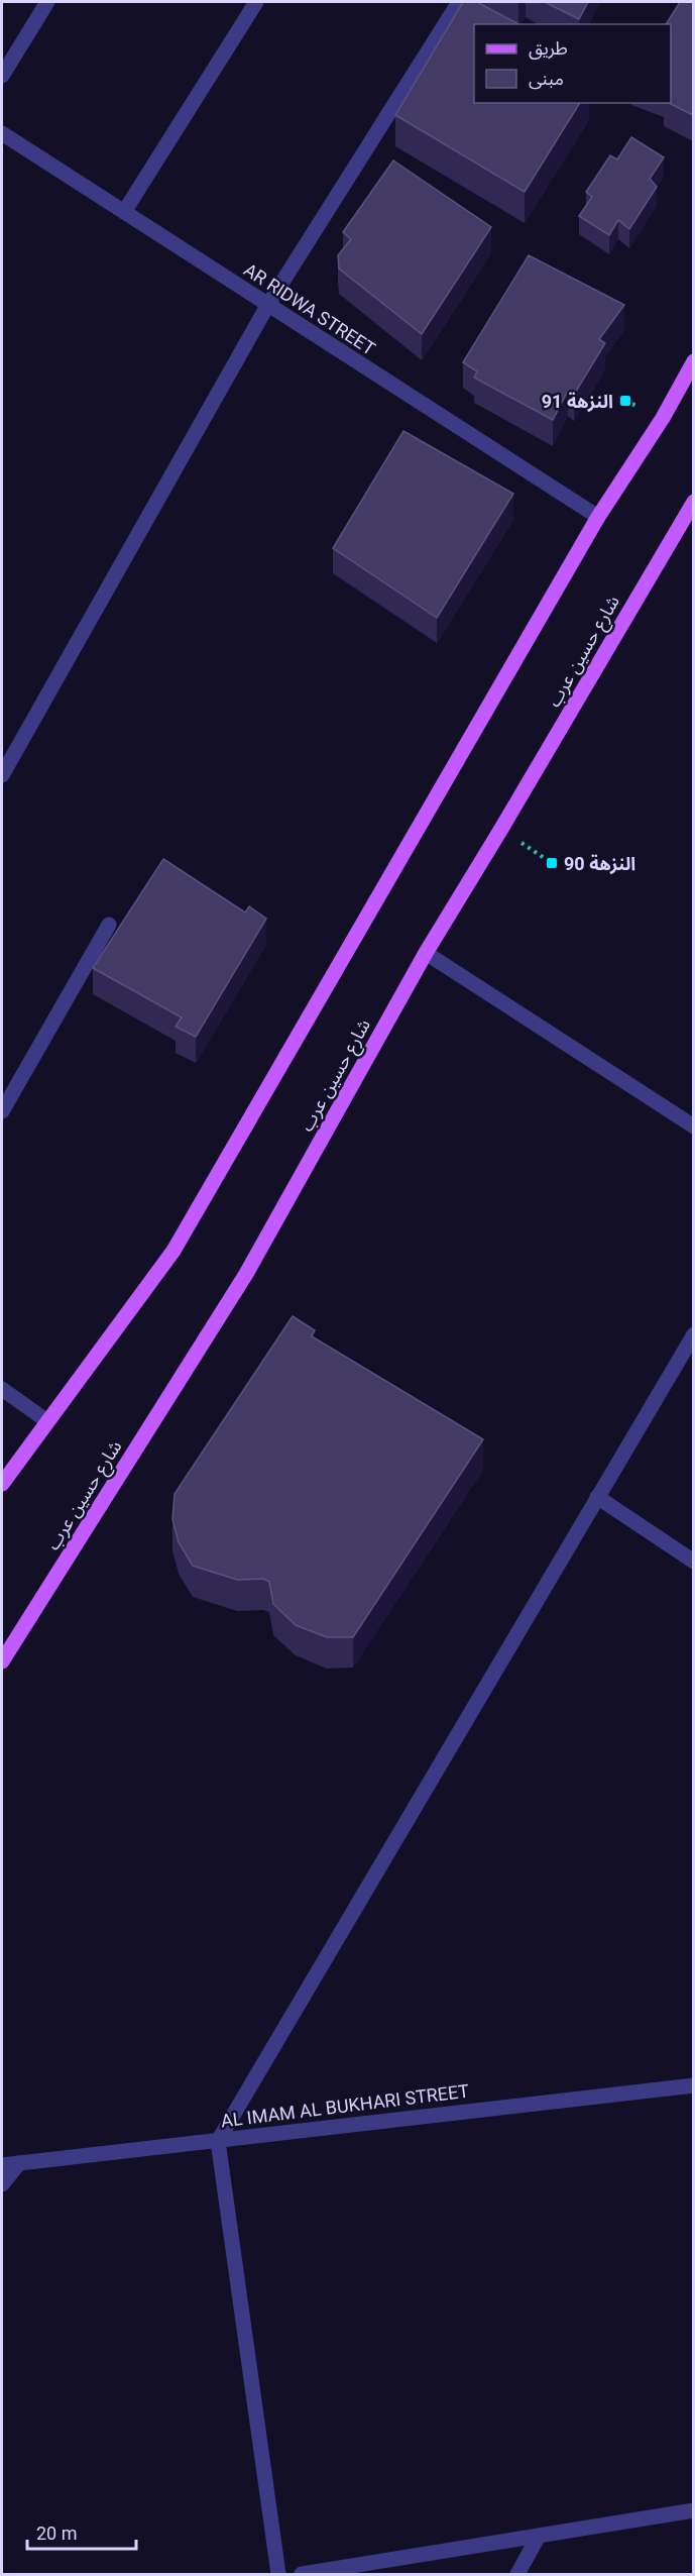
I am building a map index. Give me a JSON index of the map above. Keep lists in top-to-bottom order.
{
  "streets": {
    "main road": ["شارع حسين عرب"],
    "street": ["AR RIDWA STREET", "AL IMAM AL BUKHARI STREET"]
  },
  "places": {
    "transit": ["النزهة 91", "النزهة 90"]
  },
  "legend": ["طريق", "مبنى"],
  "scale_bar": "20 m"
}
